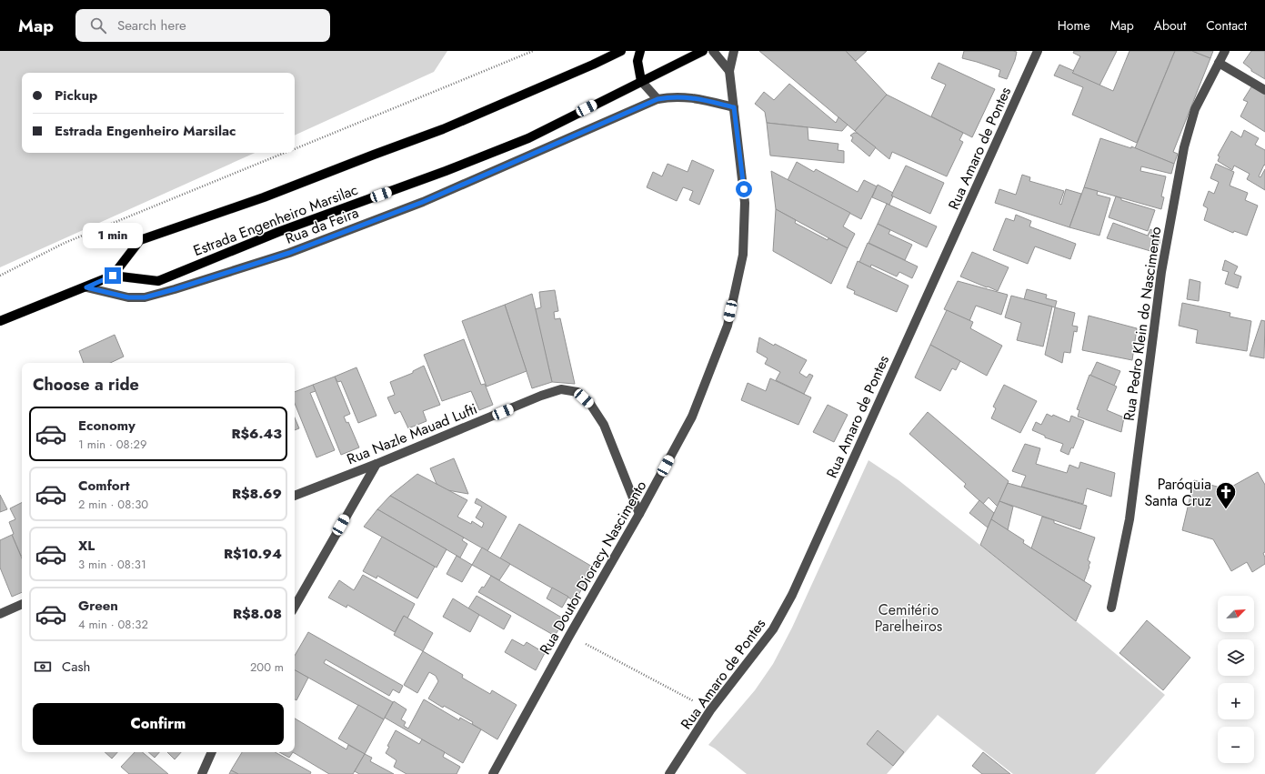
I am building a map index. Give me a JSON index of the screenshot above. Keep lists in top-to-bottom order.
{
  "streets": {
    "main road": ["Estrada Engenheiro Marsilac"],
    "street": [
      "Rua Amaro de Pontes",
      "Rua da Feira",
      "Rua Pedro Klein do Nascimento",
      "Rua Nazle Mauad Lufti",
      "Rua Doutor Dioracy Nascimento"
    ]
  },
  "crossings": [
    ["Estrada Engenheiro Marsilac", "Rua da Feira"],
    ["Rua da Feira", "Rua Doutor Dioracy Nascimento"],
    ["Rua Nazle Mauad Lufti", "Rua Doutor Dioracy Nascimento"]
  ],
  "parks": ["Cemitério Parelheiros"],
  "places": {
    "church": ["Paróquia Santa Cruz"]
  },
  "north": "top right",
  "page": {
    "header": "Map",
    "search": "Search here",
    "nav": [
      "Home",
      "Map",
      "About",
      "Contact"
    ],
    "banner": ["Pickup", "Estrada Engenheiro Marsilac"],
    "bubble": "1 min",
    "heading": "Choose a ride",
    "list": [
      {
        "name": "Economy",
        "note": "1 min · 08:29",
        "value": "R$6.43"
      },
      {
        "name": "Comfort",
        "note": "2 min · 08:30",
        "value": "R$8.69"
      },
      {
        "name": "XL",
        "note": "3 min · 08:31",
        "value": "R$10.94"
      },
      {
        "name": "Green",
        "note": "4 min · 08:32",
        "value": "R$8.08"
      }
    ],
    "map_buttons": ["+", "−"],
    "pay": ["Cash", "200 m"],
    "buttons": "Confirm"
  }
}
